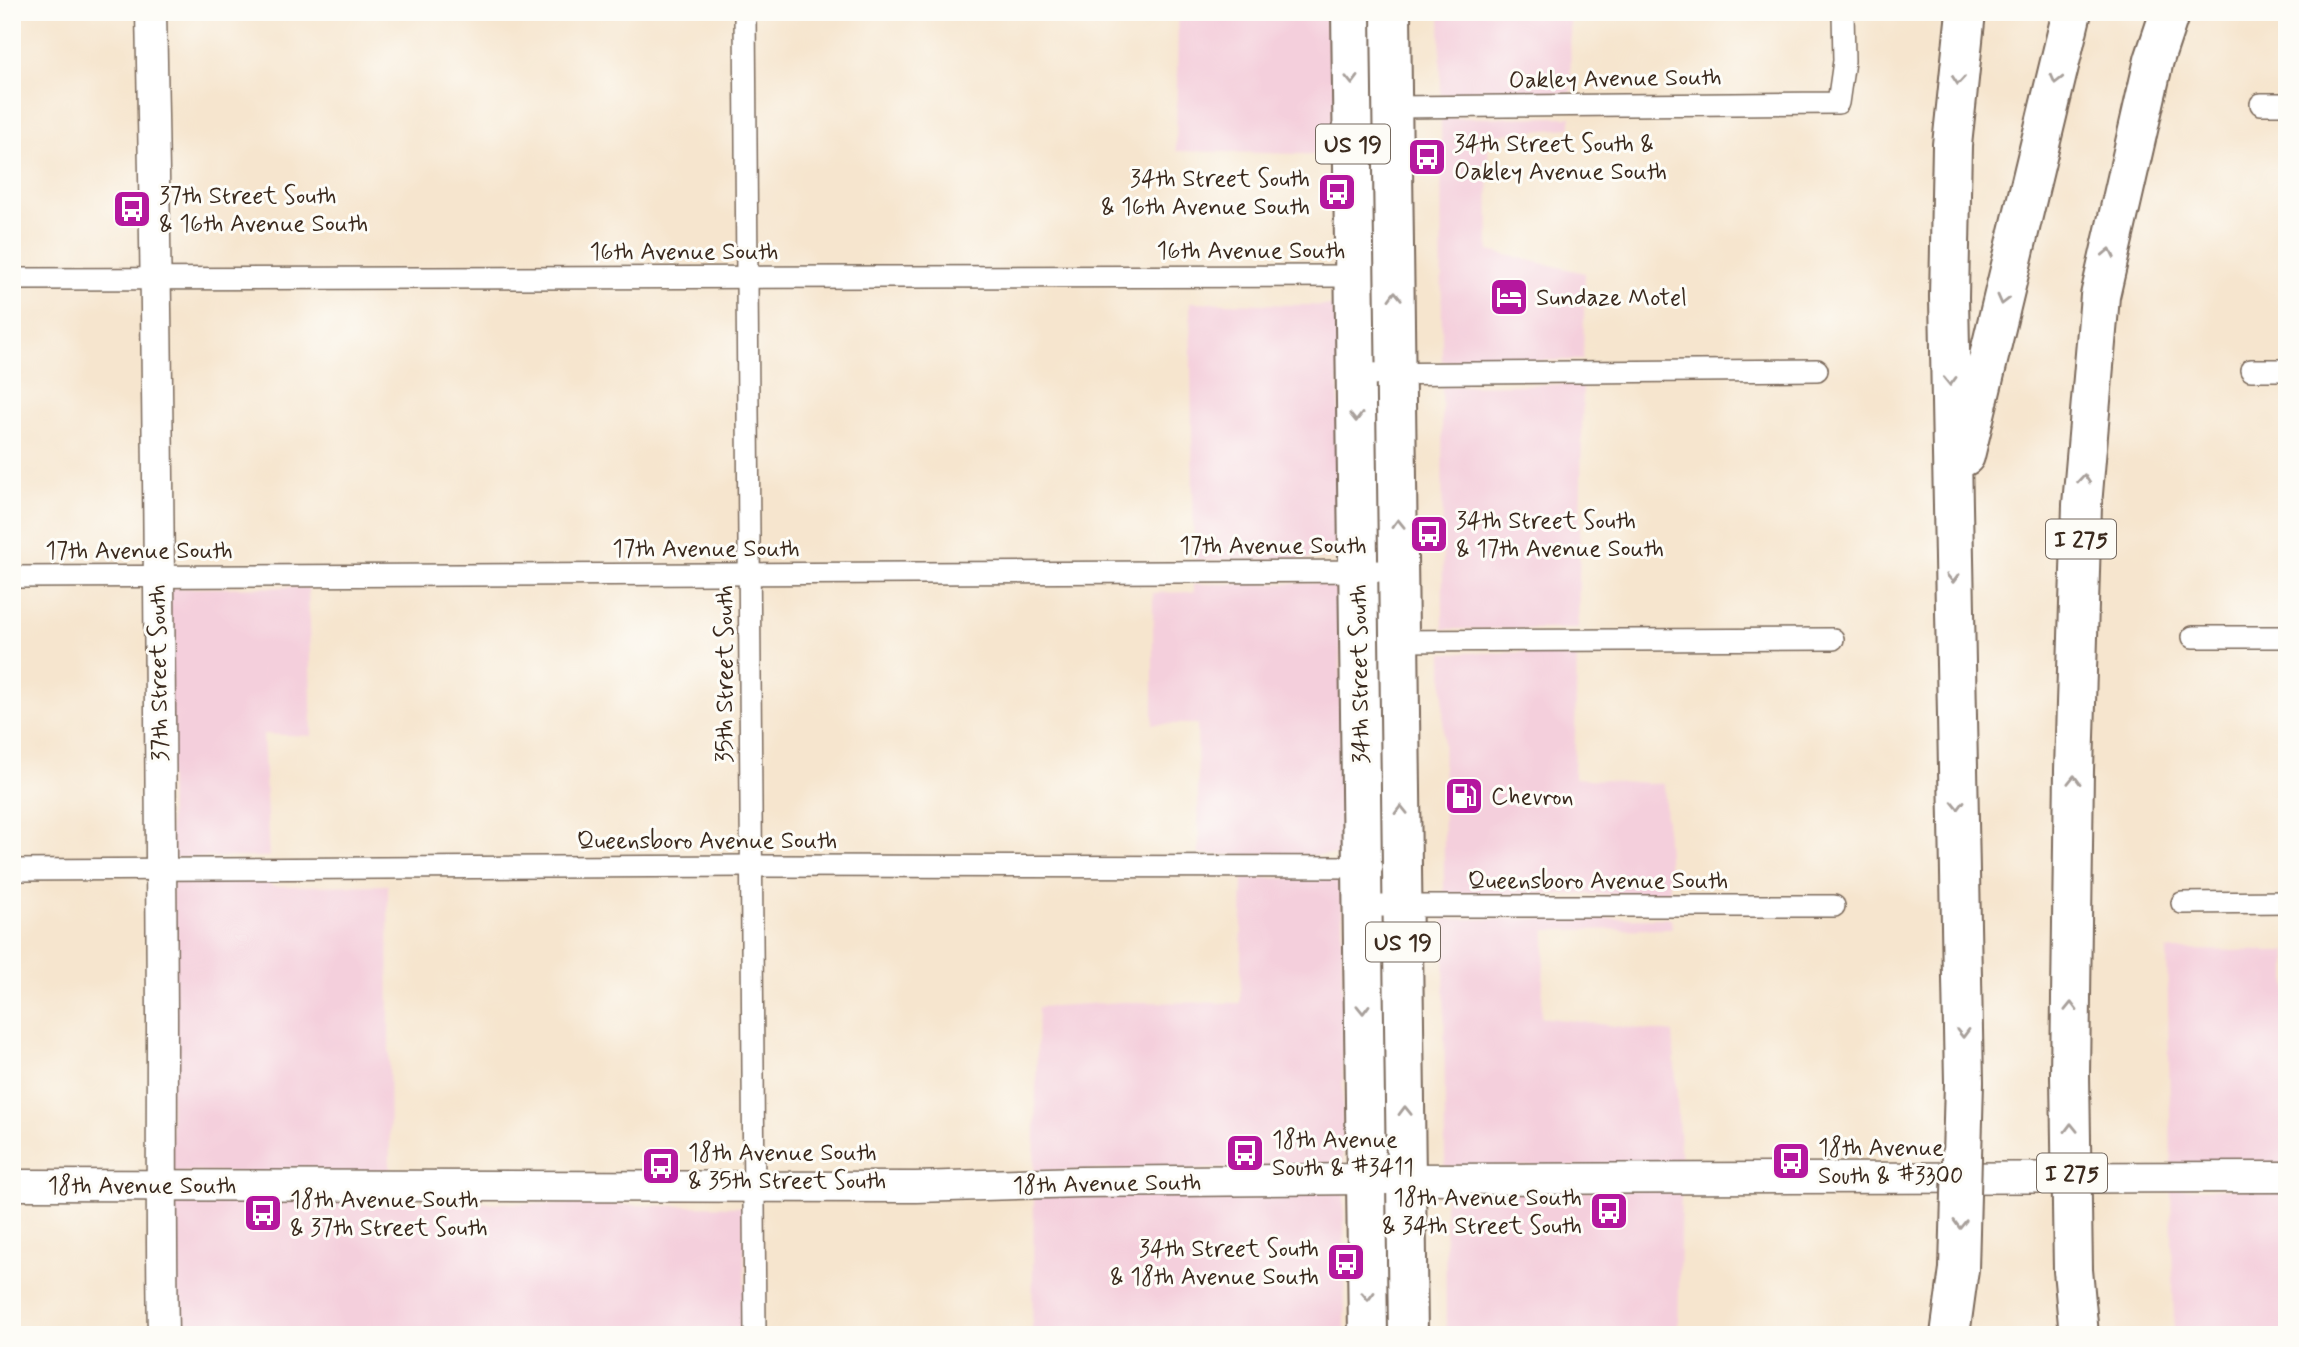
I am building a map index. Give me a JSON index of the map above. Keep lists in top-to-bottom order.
{
  "streets": {
    "highway": ["US 19", "I 275", "34th Street South"],
    "street": [
      "Oakley Avenue South",
      "16th Avenue South",
      "17th Avenue South",
      "37th Street South",
      "35th Street South",
      "Queensboro Avenue South",
      "18th Avenue South"
    ]
  },
  "crossings": [
    ["Oakley Avenue South", "34th Street South"],
    ["16th Avenue South", "37th Street South"],
    ["16th Avenue South", "35th Street South"],
    ["16th Avenue South", "34th Street South"],
    ["17th Avenue South", "37th Street South"],
    ["17th Avenue South", "35th Street South"],
    ["17th Avenue South", "34th Street South"],
    ["37th Street South", "Queensboro Avenue South"],
    ["37th Street South", "18th Avenue South"],
    ["35th Street South", "Queensboro Avenue South"],
    ["35th Street South", "18th Avenue South"],
    ["34th Street South", "Queensboro Avenue South"],
    ["34th Street South", "18th Avenue South"]
  ],
  "places": {
    "bus stop": [
      "34th Street South & Oakley Avenue South",
      "34th Street South & 16th Avenue South",
      "37th Street South & 16th Avenue South",
      "34th Street South & 17th Avenue South",
      "18th Avenue South & #3411",
      "18th Avenue South & #3300",
      "18th Avenue South & 35th Street South",
      "18th Avenue South & 34th Street South",
      "18th Avenue South & 37th Street South",
      "34th Street South & 18th Avenue South"
    ],
    "hotel": ["Sundaze Motel"],
    "fuel station": ["Chevron"]
  }
}
